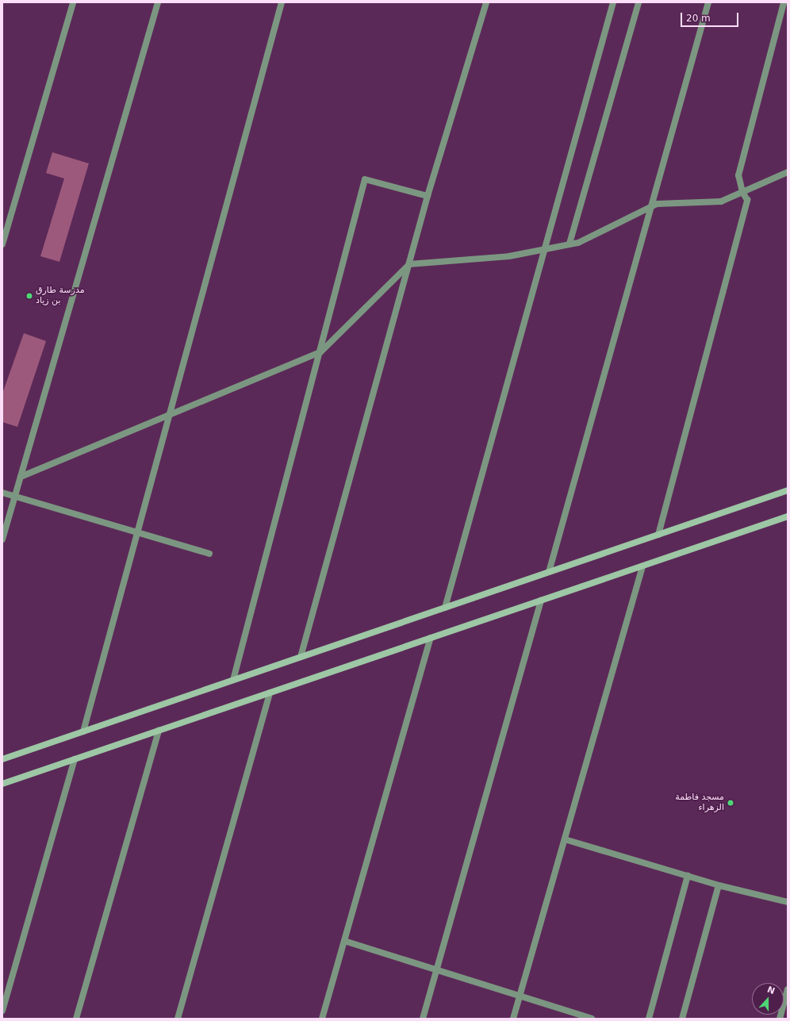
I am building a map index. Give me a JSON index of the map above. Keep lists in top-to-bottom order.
{
  "places": ["مدرسة طارق بن زياد", "مسجد فاطمة الزهراء"],
  "scale_bar": "20 m",
  "north": "top"
}
